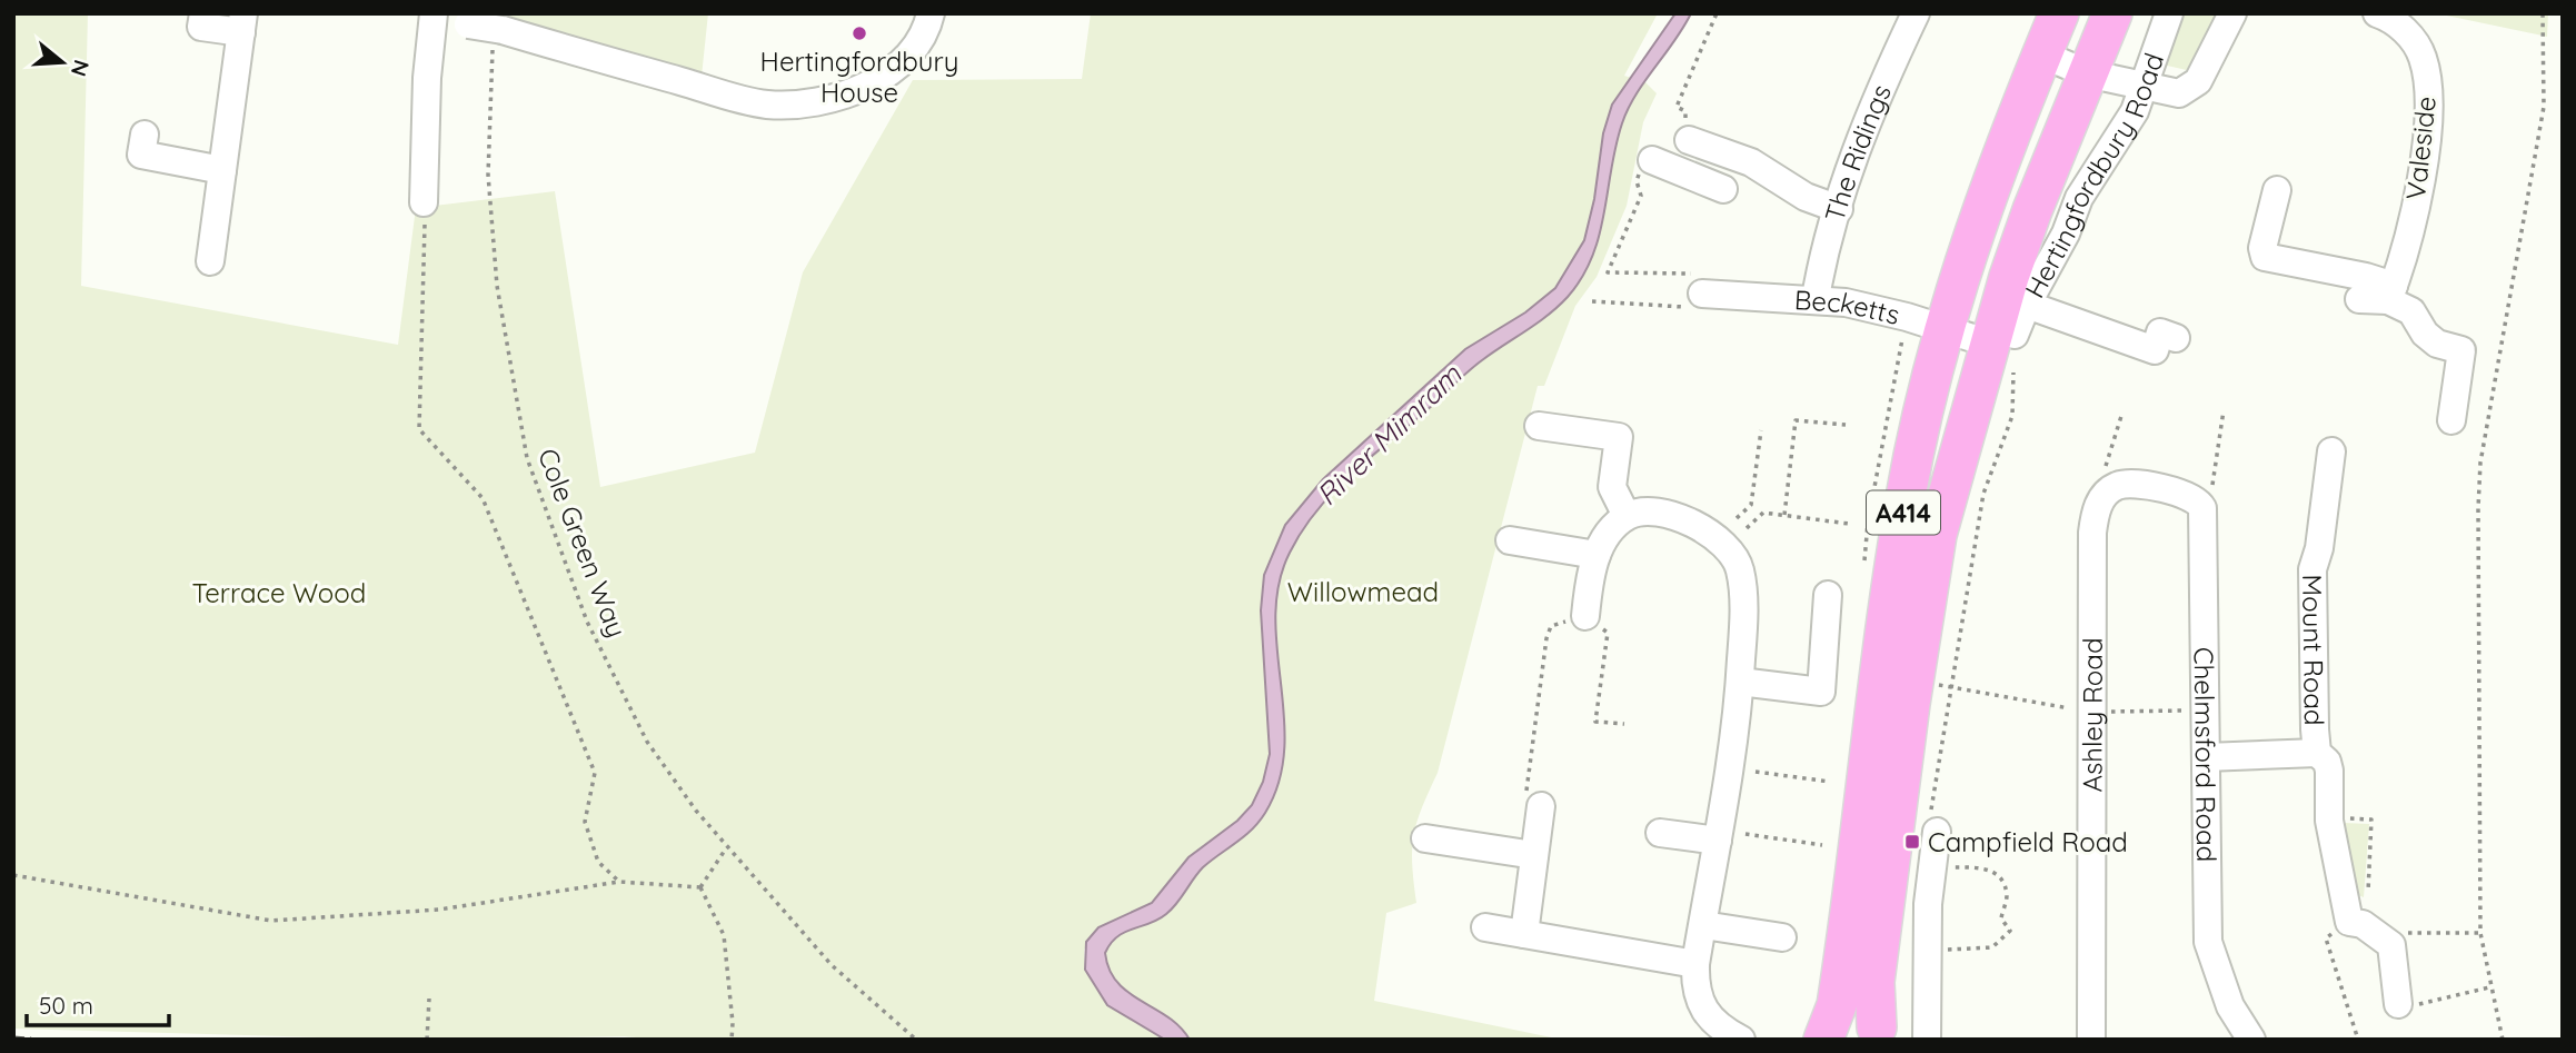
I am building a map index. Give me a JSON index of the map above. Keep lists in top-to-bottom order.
{
  "streets": {
    "highway": ["A414"],
    "street": [
      "Valeside",
      "The Ridings",
      "Hertingfordbury Road",
      "Becketts",
      "Mount Road",
      "Ashley Road",
      "Chelmsford Road"
    ],
    "path": ["Cole Green Way"]
  },
  "crossings": [
    ["The Ridings", "Becketts"],
    ["Hertingfordbury Road", "Becketts"],
    ["Hertingfordbury Road", "A414"],
    ["Becketts", "A414"],
    ["Mount Road", "Chelmsford Road"]
  ],
  "water": ["River Mimram"],
  "parks": ["Willowmead", "Terrace Wood"],
  "places": {
    "other": ["Hertingfordbury House"],
    "transit": ["Campfield Road"]
  },
  "scale_bar": "50 m",
  "north": "right"
}
